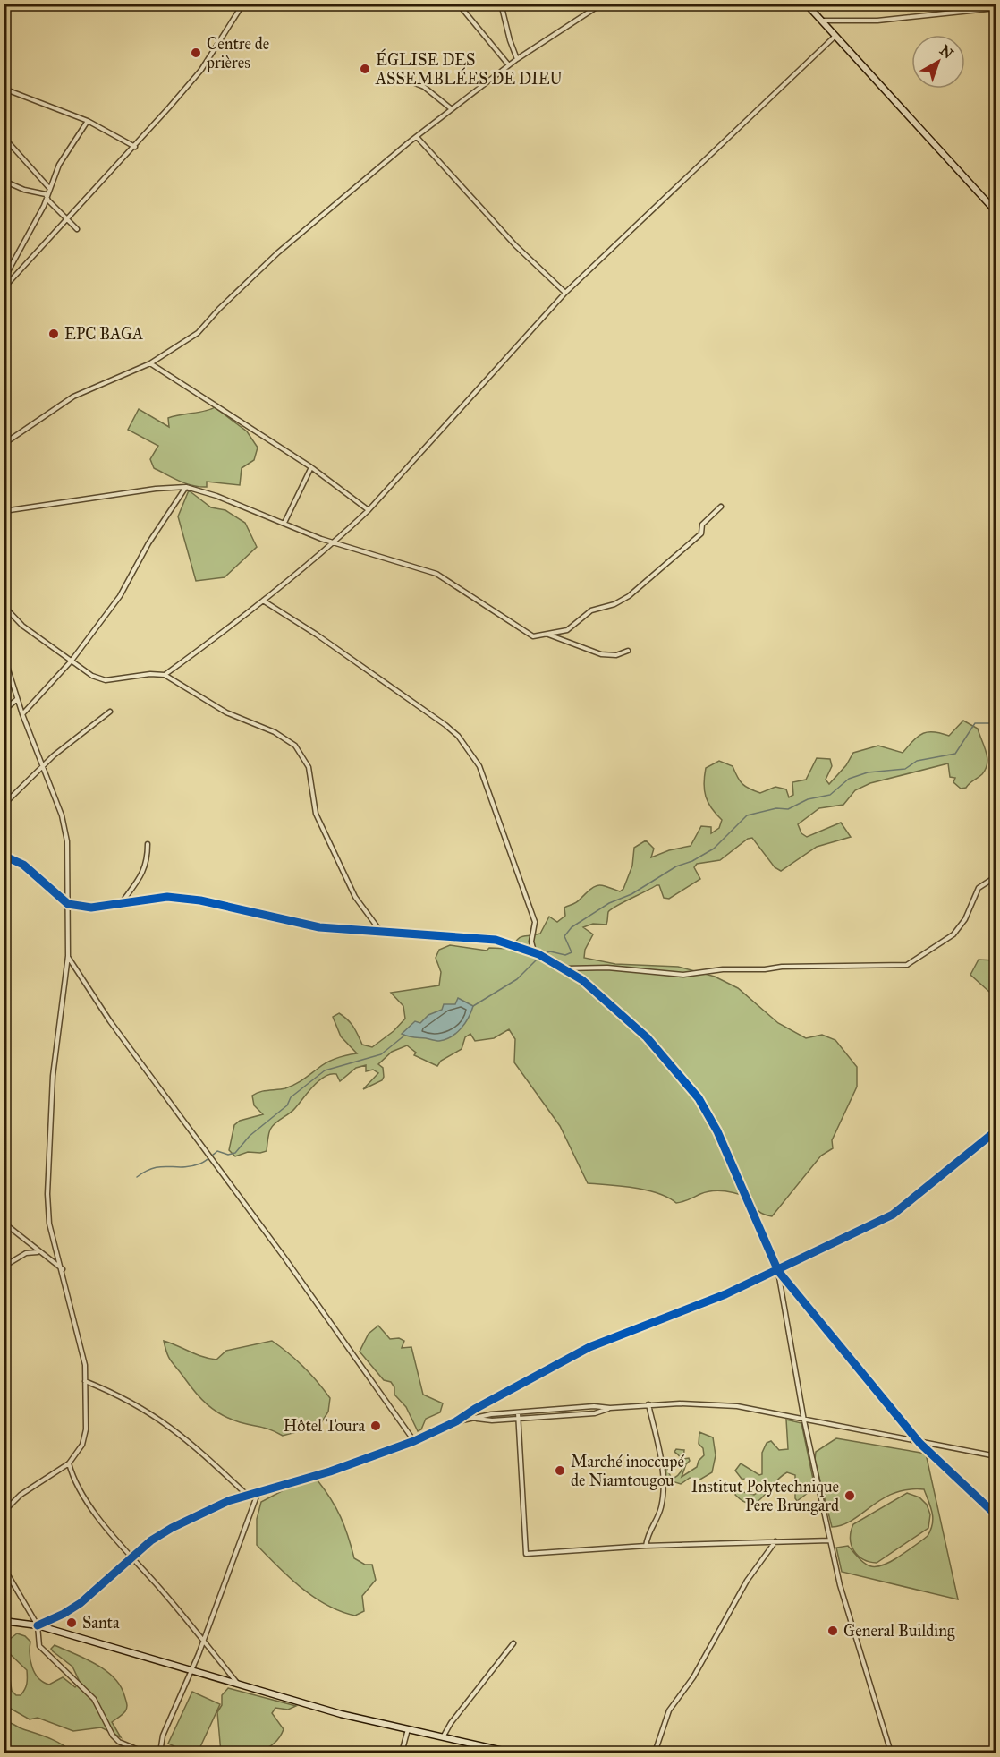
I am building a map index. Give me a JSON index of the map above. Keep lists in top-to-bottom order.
{
  "places": [
    "Centre de prières",
    "ÉGLISE DES ASSEMBLÉES DE DIEU",
    "EPC BAGA",
    "Hôtel Toura",
    "Marché inoccupé de Niamtougou",
    "Institut Polytechnique Pere Brungard",
    "Santa",
    "General Building"
  ],
  "north": "top right"
}
